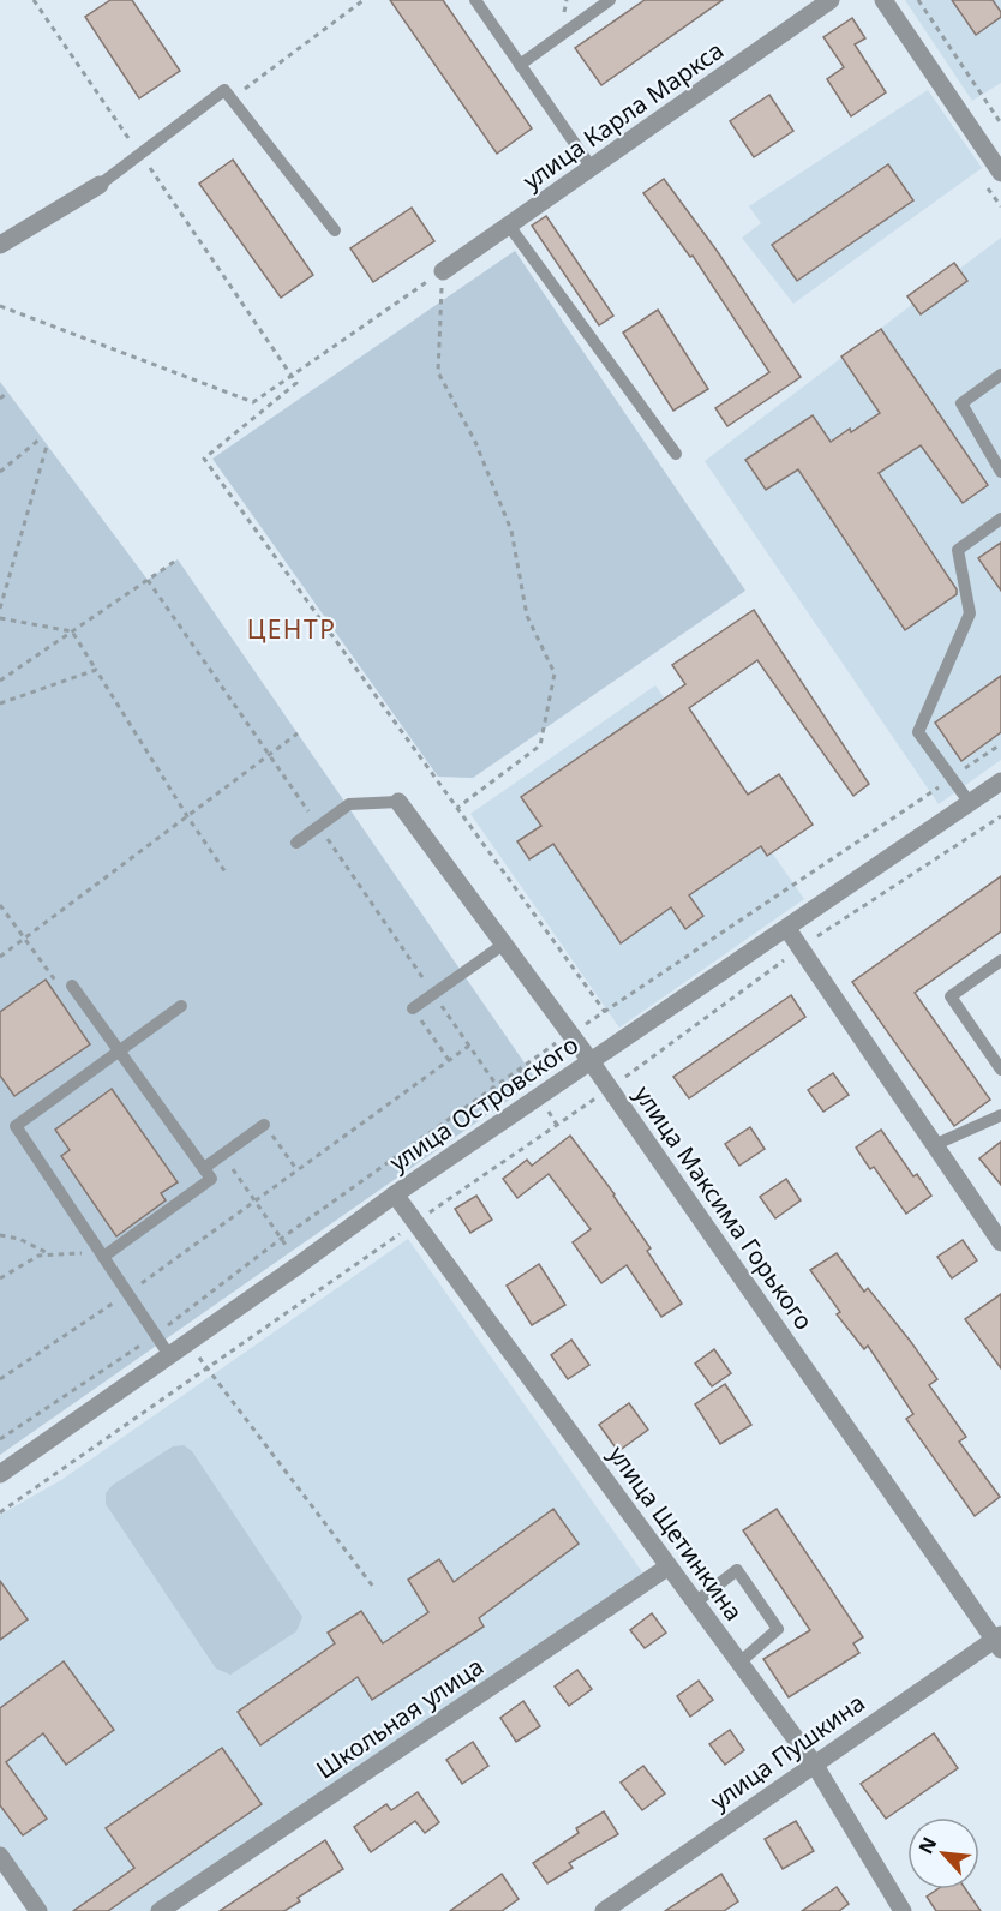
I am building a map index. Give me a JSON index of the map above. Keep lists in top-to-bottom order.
{
  "streets": {
    "street": [
      "улица Карла Маркса",
      "улица Островского",
      "улица Максима Горького",
      "улица Щетинкина",
      "Школьная улица",
      "улица Пушкина"
    ]
  },
  "crossings": [
    ["улица Островского", "улица Максима Горького"],
    ["улица Островского", "улица Щетинкина"],
    ["улица Максима Горького", "улица Пушкина"],
    ["улица Щетинкина", "Школьная улица"],
    ["улица Щетинкина", "улица Пушкина"]
  ],
  "districts": ["ЦЕНТР"],
  "north": "top left"
}
